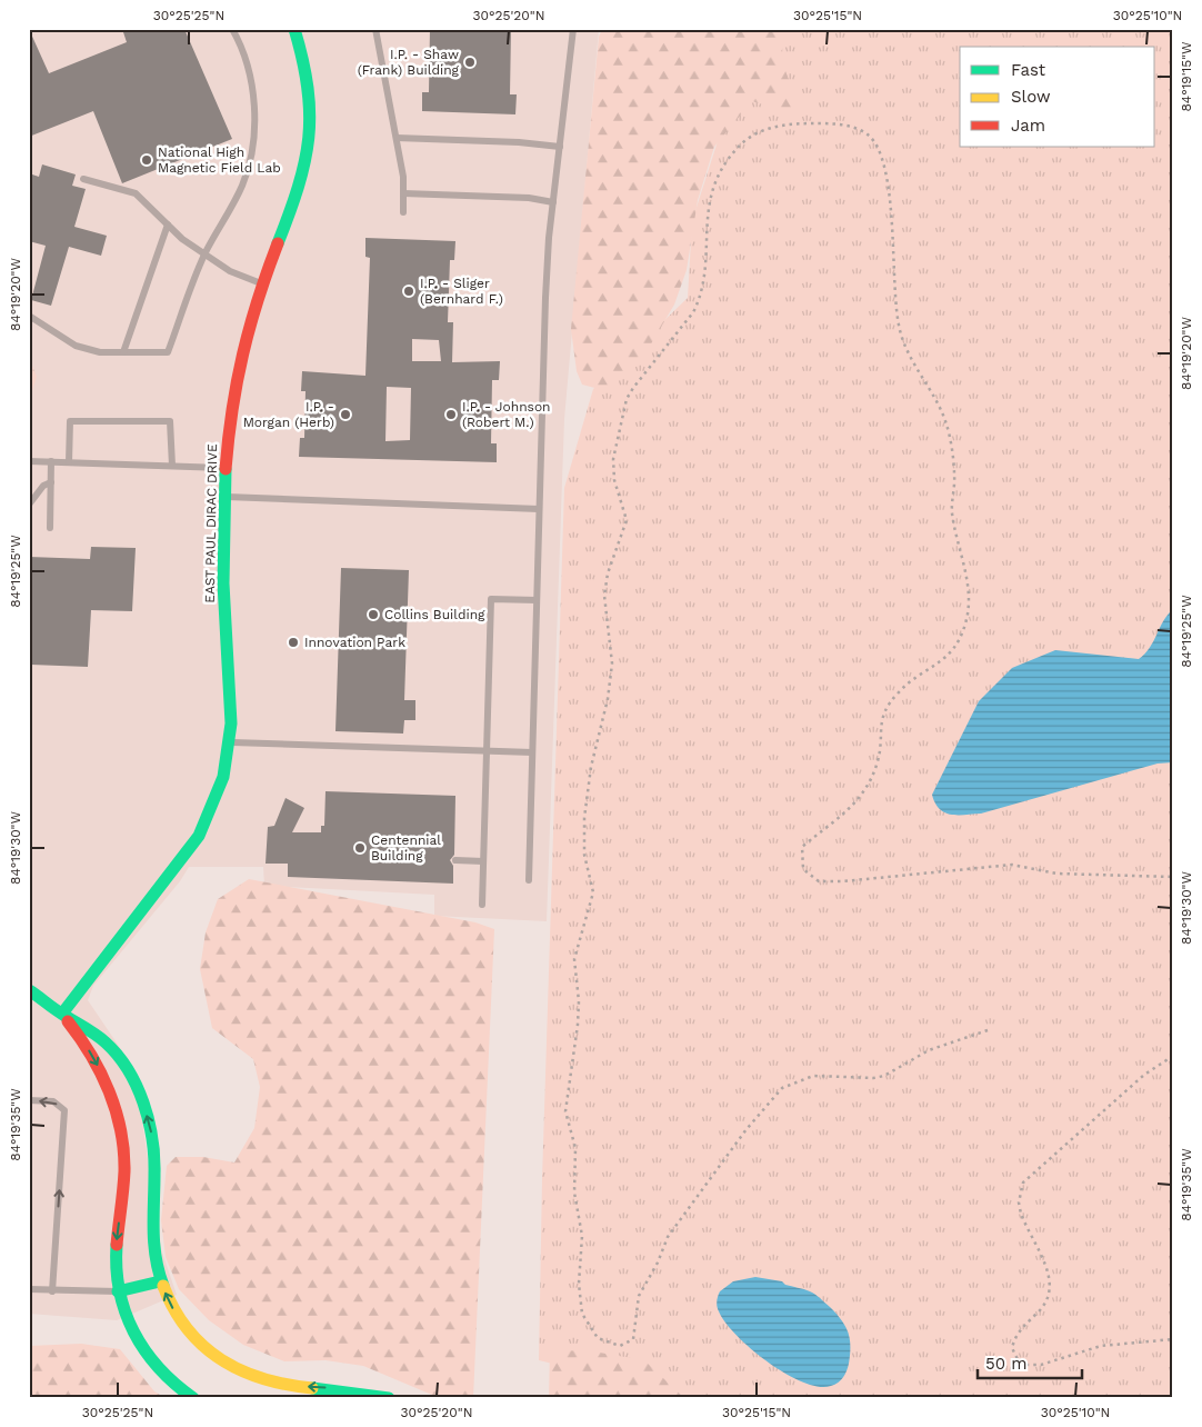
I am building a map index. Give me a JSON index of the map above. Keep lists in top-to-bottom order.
{
  "streets": {
    "street": ["EAST PAUL DIRAC DRIVE"]
  },
  "places": [
    "I.P. - Shaw (Frank) Building",
    "National High Magnetic Field Lab",
    "I.P. - Sliger (Bernhard F.)",
    "I.P. - Morgan (Herb)",
    "I.P. - Johnson (Robert M.)",
    "Collins Building",
    "Innovation Park",
    "Centennial Building"
  ],
  "legend": ["Fast", "Slow", "Jam"],
  "scale_bar": "50 m",
  "coordinates": [
    "30°25'25\"N",
    "30°25'20\"N",
    "30°25'15\"N",
    "30°25'10\"N",
    "84°19'15\"W",
    "84°19'20\"W",
    "84°19'25\"W",
    "84°19'30\"W",
    "84°19'35\"W"
  ]
}
